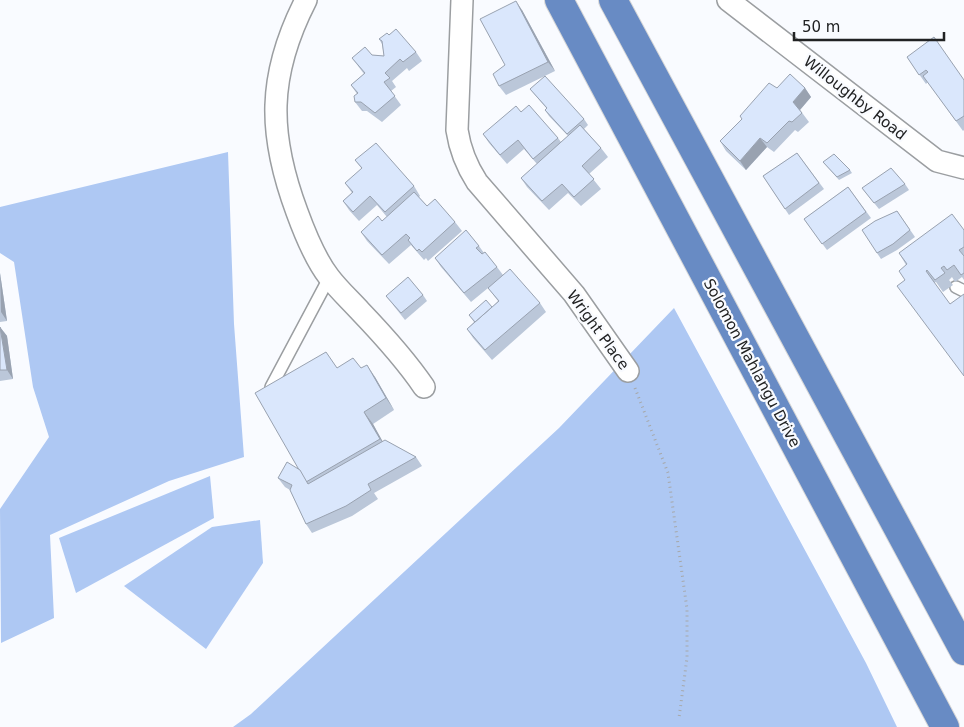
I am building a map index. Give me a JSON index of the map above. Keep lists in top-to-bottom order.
{
  "streets": {
    "highway": ["Solomon Mahlangu Drive"],
    "street": ["Willoughby Road", "Wright Place"]
  },
  "scale_bar": "50 m"
}
